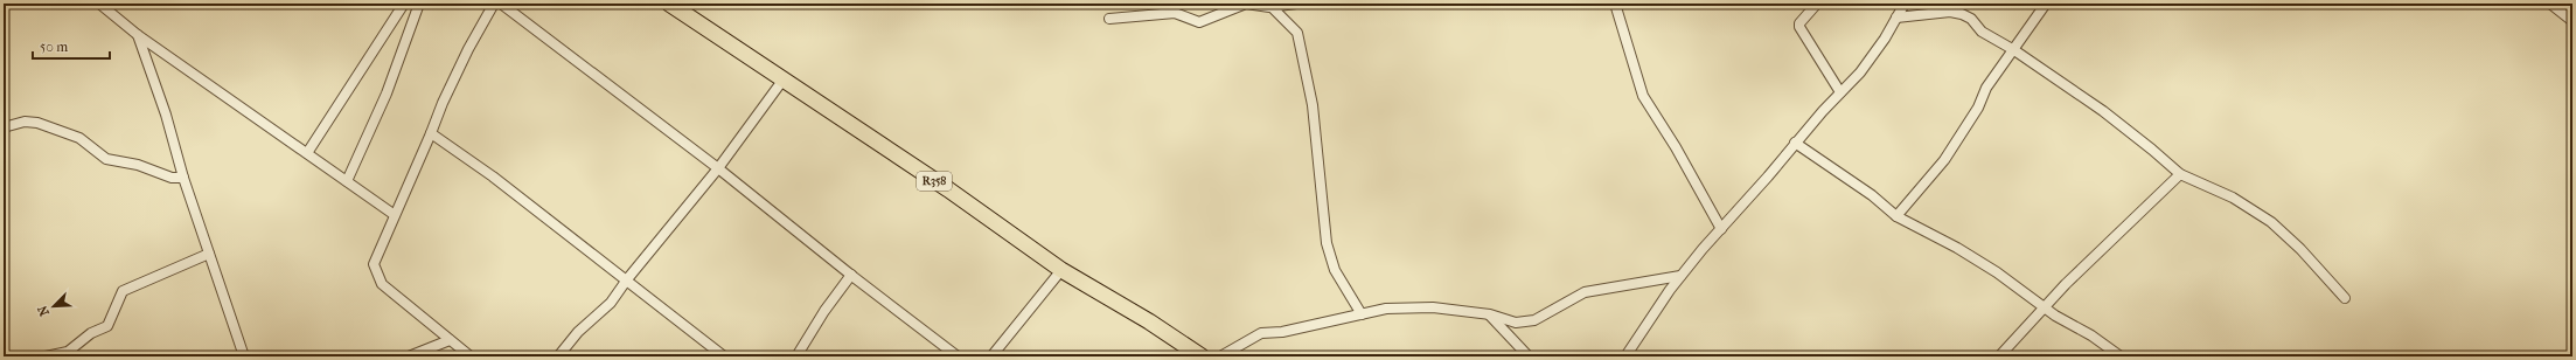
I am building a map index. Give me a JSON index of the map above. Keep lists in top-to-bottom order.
{
  "streets": {
    "main road": ["R358"]
  },
  "scale_bar": "50 m",
  "north": "bottom left"
}
